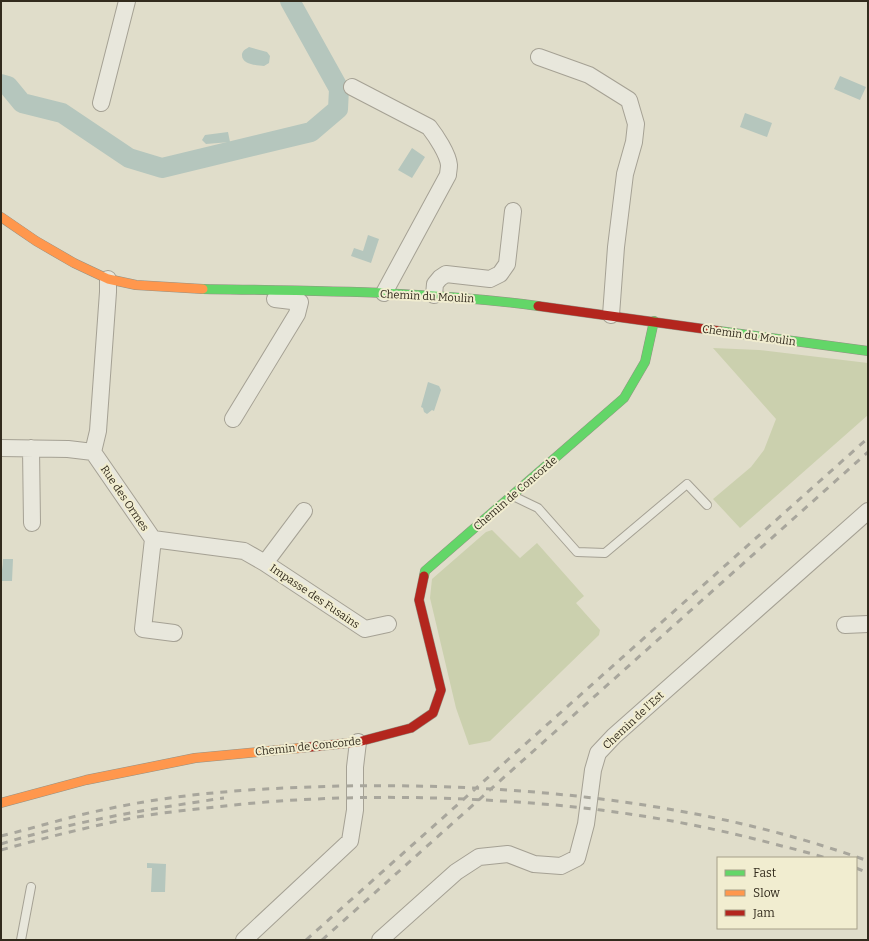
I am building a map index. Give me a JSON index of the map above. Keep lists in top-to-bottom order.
{
  "streets": {
    "street": [
      "Chemin du Moulin",
      "Chemin de Concorde",
      "Rue des Ormes",
      "Impasse des Fusains",
      "Chemin de l'Est"
    ]
  },
  "crossings": [
    ["Chemin du Moulin", "Chemin de Concorde"],
    ["Rue des Ormes", "Impasse des Fusains"]
  ],
  "legend": ["Fast", "Slow", "Jam"]
}
